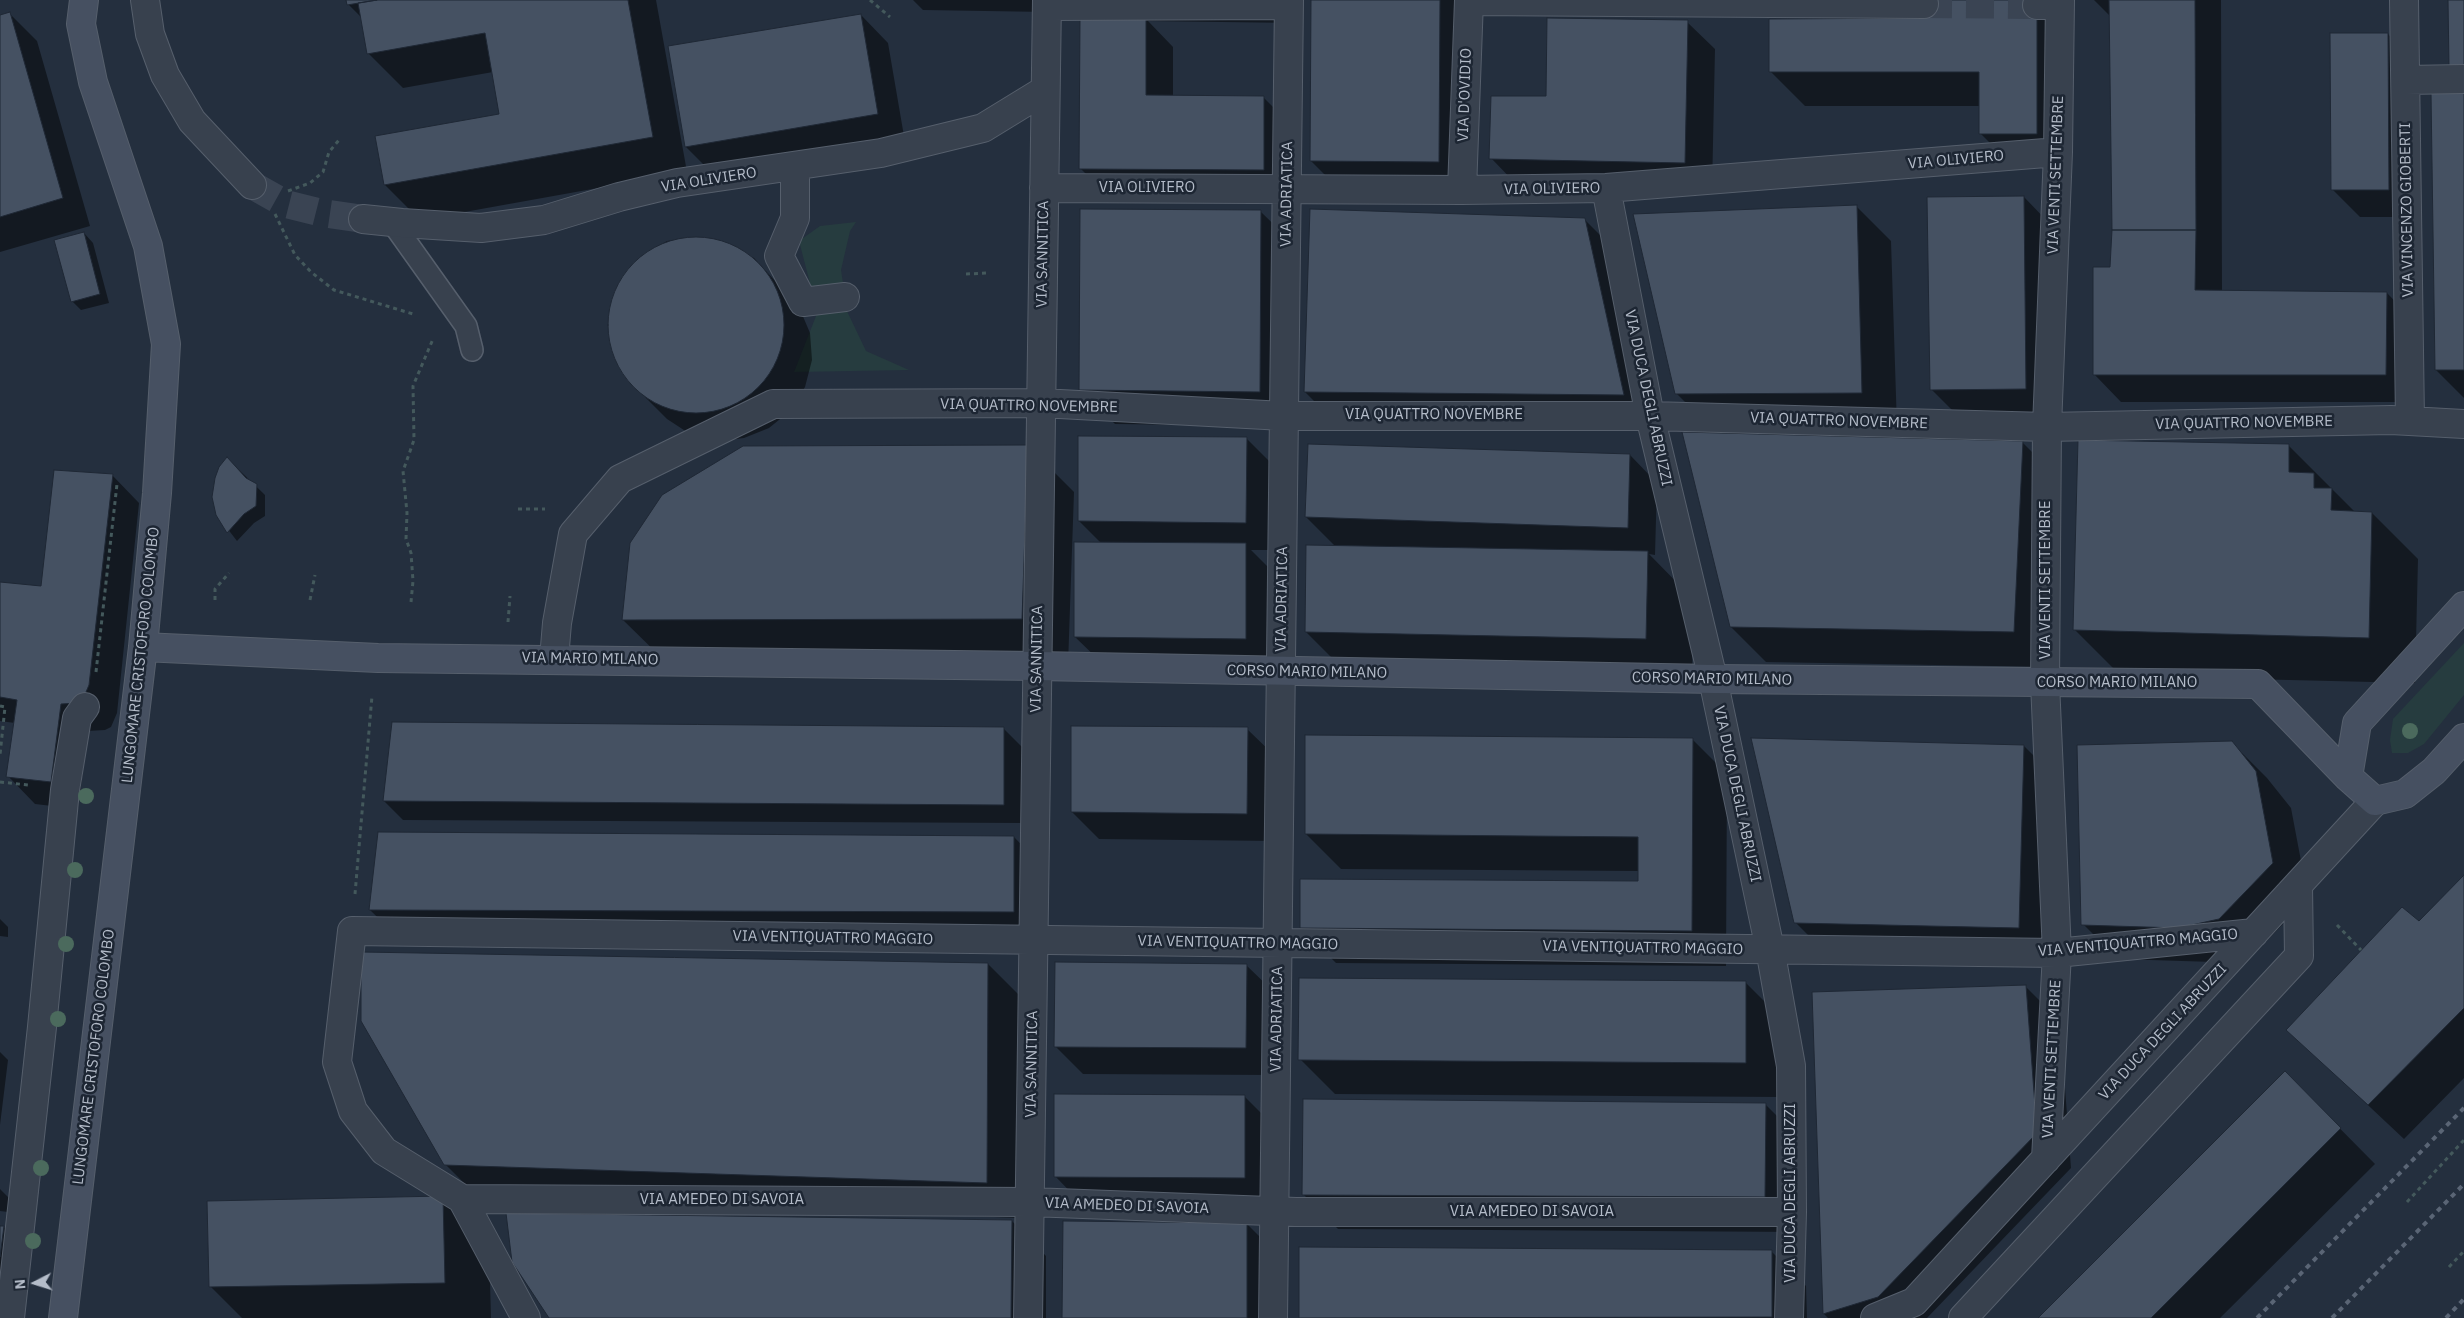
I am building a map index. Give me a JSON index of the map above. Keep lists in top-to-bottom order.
{
  "streets": {
    "street": [
      "VIA D'OVIDIO",
      "VIA OLIVIERO",
      "VIA VENTI SETTEMBRE",
      "VIA ADRIATICA",
      "VIA VINCENZO GIOBERTI",
      "VIA SANNITICA",
      "VIA DUCA DEGLI ABRUZZI",
      "VIA QUATTRO NOVEMBRE",
      "LUNGOMARE CRISTOFORO COLOMBO",
      "VIA MARIO MILANO",
      "CORSO MARIO MILANO",
      "VIA VENTIQUATTRO MAGGIO",
      "VIA AMEDEO DI SAVOIA"
    ]
  },
  "crossings": [
    ["VIA D'OVIDIO", "VIA OLIVIERO"],
    ["VIA OLIVIERO", "VIA VENTI SETTEMBRE"],
    ["VIA OLIVIERO", "VIA ADRIATICA"],
    ["VIA OLIVIERO", "VIA SANNITICA"],
    ["VIA OLIVIERO", "VIA DUCA DEGLI ABRUZZI"],
    ["VIA VENTI SETTEMBRE", "VIA DUCA DEGLI ABRUZZI"],
    ["VIA VENTI SETTEMBRE", "VIA QUATTRO NOVEMBRE"],
    ["VIA VENTI SETTEMBRE", "CORSO MARIO MILANO"],
    ["VIA VENTI SETTEMBRE", "VIA VENTIQUATTRO MAGGIO"],
    ["VIA ADRIATICA", "VIA QUATTRO NOVEMBRE"],
    ["VIA ADRIATICA", "CORSO MARIO MILANO"],
    ["VIA ADRIATICA", "VIA VENTIQUATTRO MAGGIO"],
    ["VIA ADRIATICA", "VIA AMEDEO DI SAVOIA"],
    ["VIA VINCENZO GIOBERTI", "VIA QUATTRO NOVEMBRE"],
    ["VIA SANNITICA", "VIA QUATTRO NOVEMBRE"],
    ["VIA SANNITICA", "VIA MARIO MILANO"],
    ["VIA SANNITICA", "CORSO MARIO MILANO"],
    ["VIA SANNITICA", "VIA VENTIQUATTRO MAGGIO"],
    ["VIA SANNITICA", "VIA AMEDEO DI SAVOIA"],
    ["VIA DUCA DEGLI ABRUZZI", "VIA QUATTRO NOVEMBRE"],
    ["VIA DUCA DEGLI ABRUZZI", "CORSO MARIO MILANO"],
    ["VIA DUCA DEGLI ABRUZZI", "VIA VENTIQUATTRO MAGGIO"],
    ["VIA DUCA DEGLI ABRUZZI", "VIA AMEDEO DI SAVOIA"],
    ["VIA QUATTRO NOVEMBRE", "VIA MARIO MILANO"],
    ["LUNGOMARE CRISTOFORO COLOMBO", "VIA MARIO MILANO"],
    ["VIA MARIO MILANO", "CORSO MARIO MILANO"]
  ],
  "north": "left"
}
